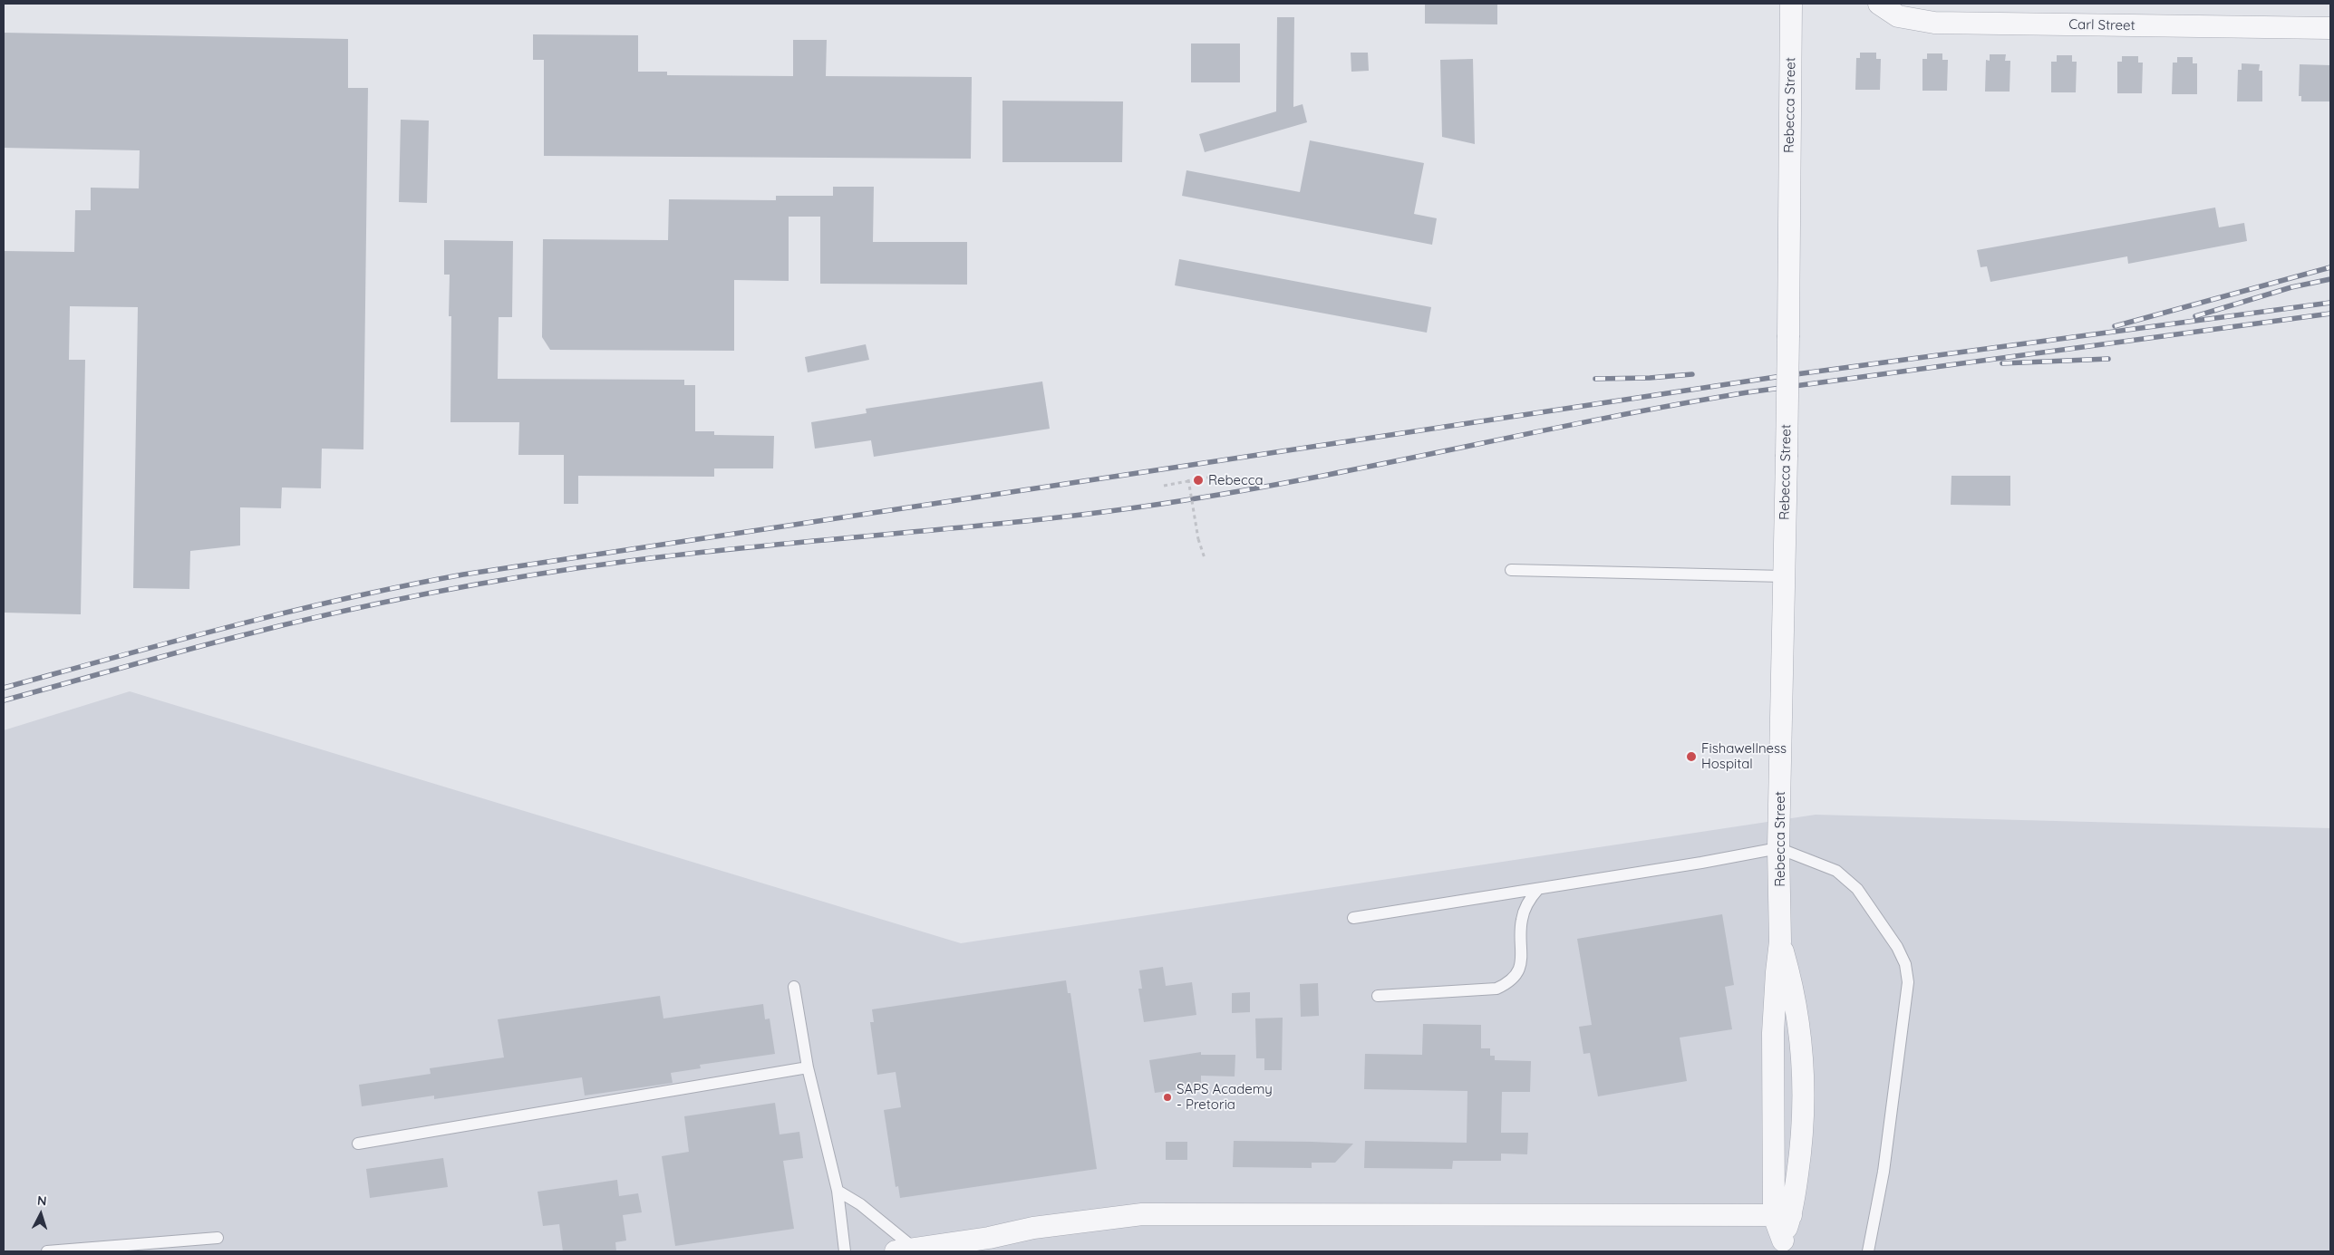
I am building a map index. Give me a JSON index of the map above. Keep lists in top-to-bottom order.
{
  "streets": {
    "street": ["Carl Street", "Rebecca Street"]
  },
  "places": ["Rebecca", "Fishawellness Hospital", "SAPS Academy - Pretoria"],
  "north": "top"
}
